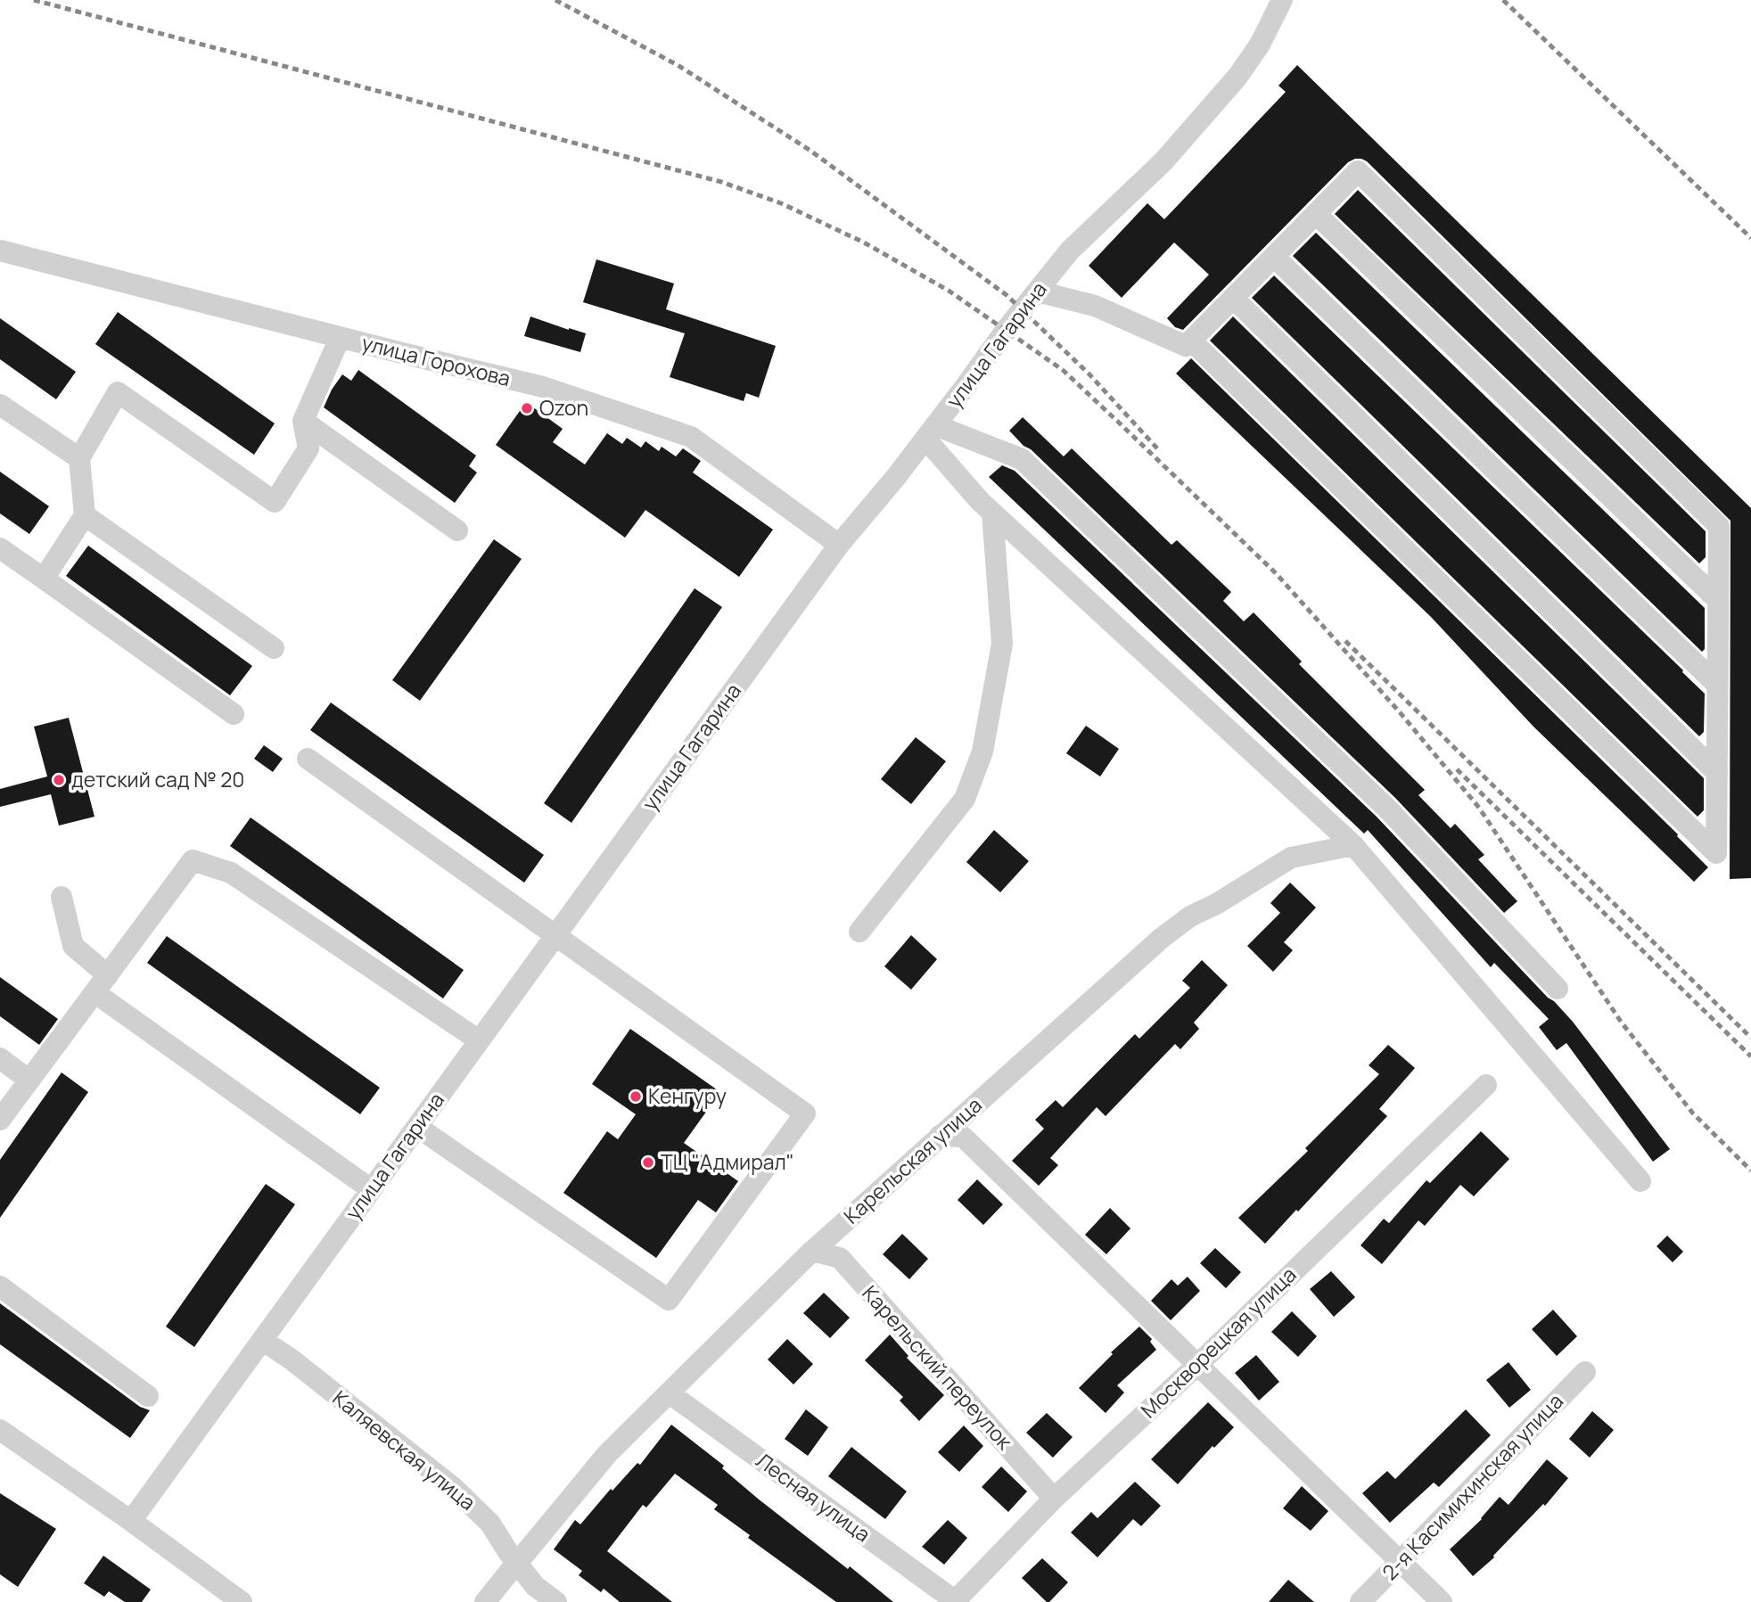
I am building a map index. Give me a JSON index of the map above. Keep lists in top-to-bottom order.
{
  "streets": {
    "street": [
      "улица Гагарина",
      "улица Горохова",
      "Карельская улица",
      "Москворецкая улица",
      "Карельский переулок",
      "Каляевская улица",
      "2-я Касимихинская улица",
      "Лесная улица"
    ]
  },
  "crossings": [
    ["улица Гагарина", "улица Горохова"],
    ["улица Гагарина", "Каляевская улица"],
    ["Карельская улица", "Карельский переулок"],
    ["Карельская улица", "Лесная улица"],
    ["Москворецкая улица", "Карельский переулок"],
    ["Москворецкая улица", "Лесная улица"]
  ],
  "places": [
    "Ozon",
    "детский сад № 20",
    "Кенгуру",
    "ТЦ \"Адмирал\""
  ]
}
